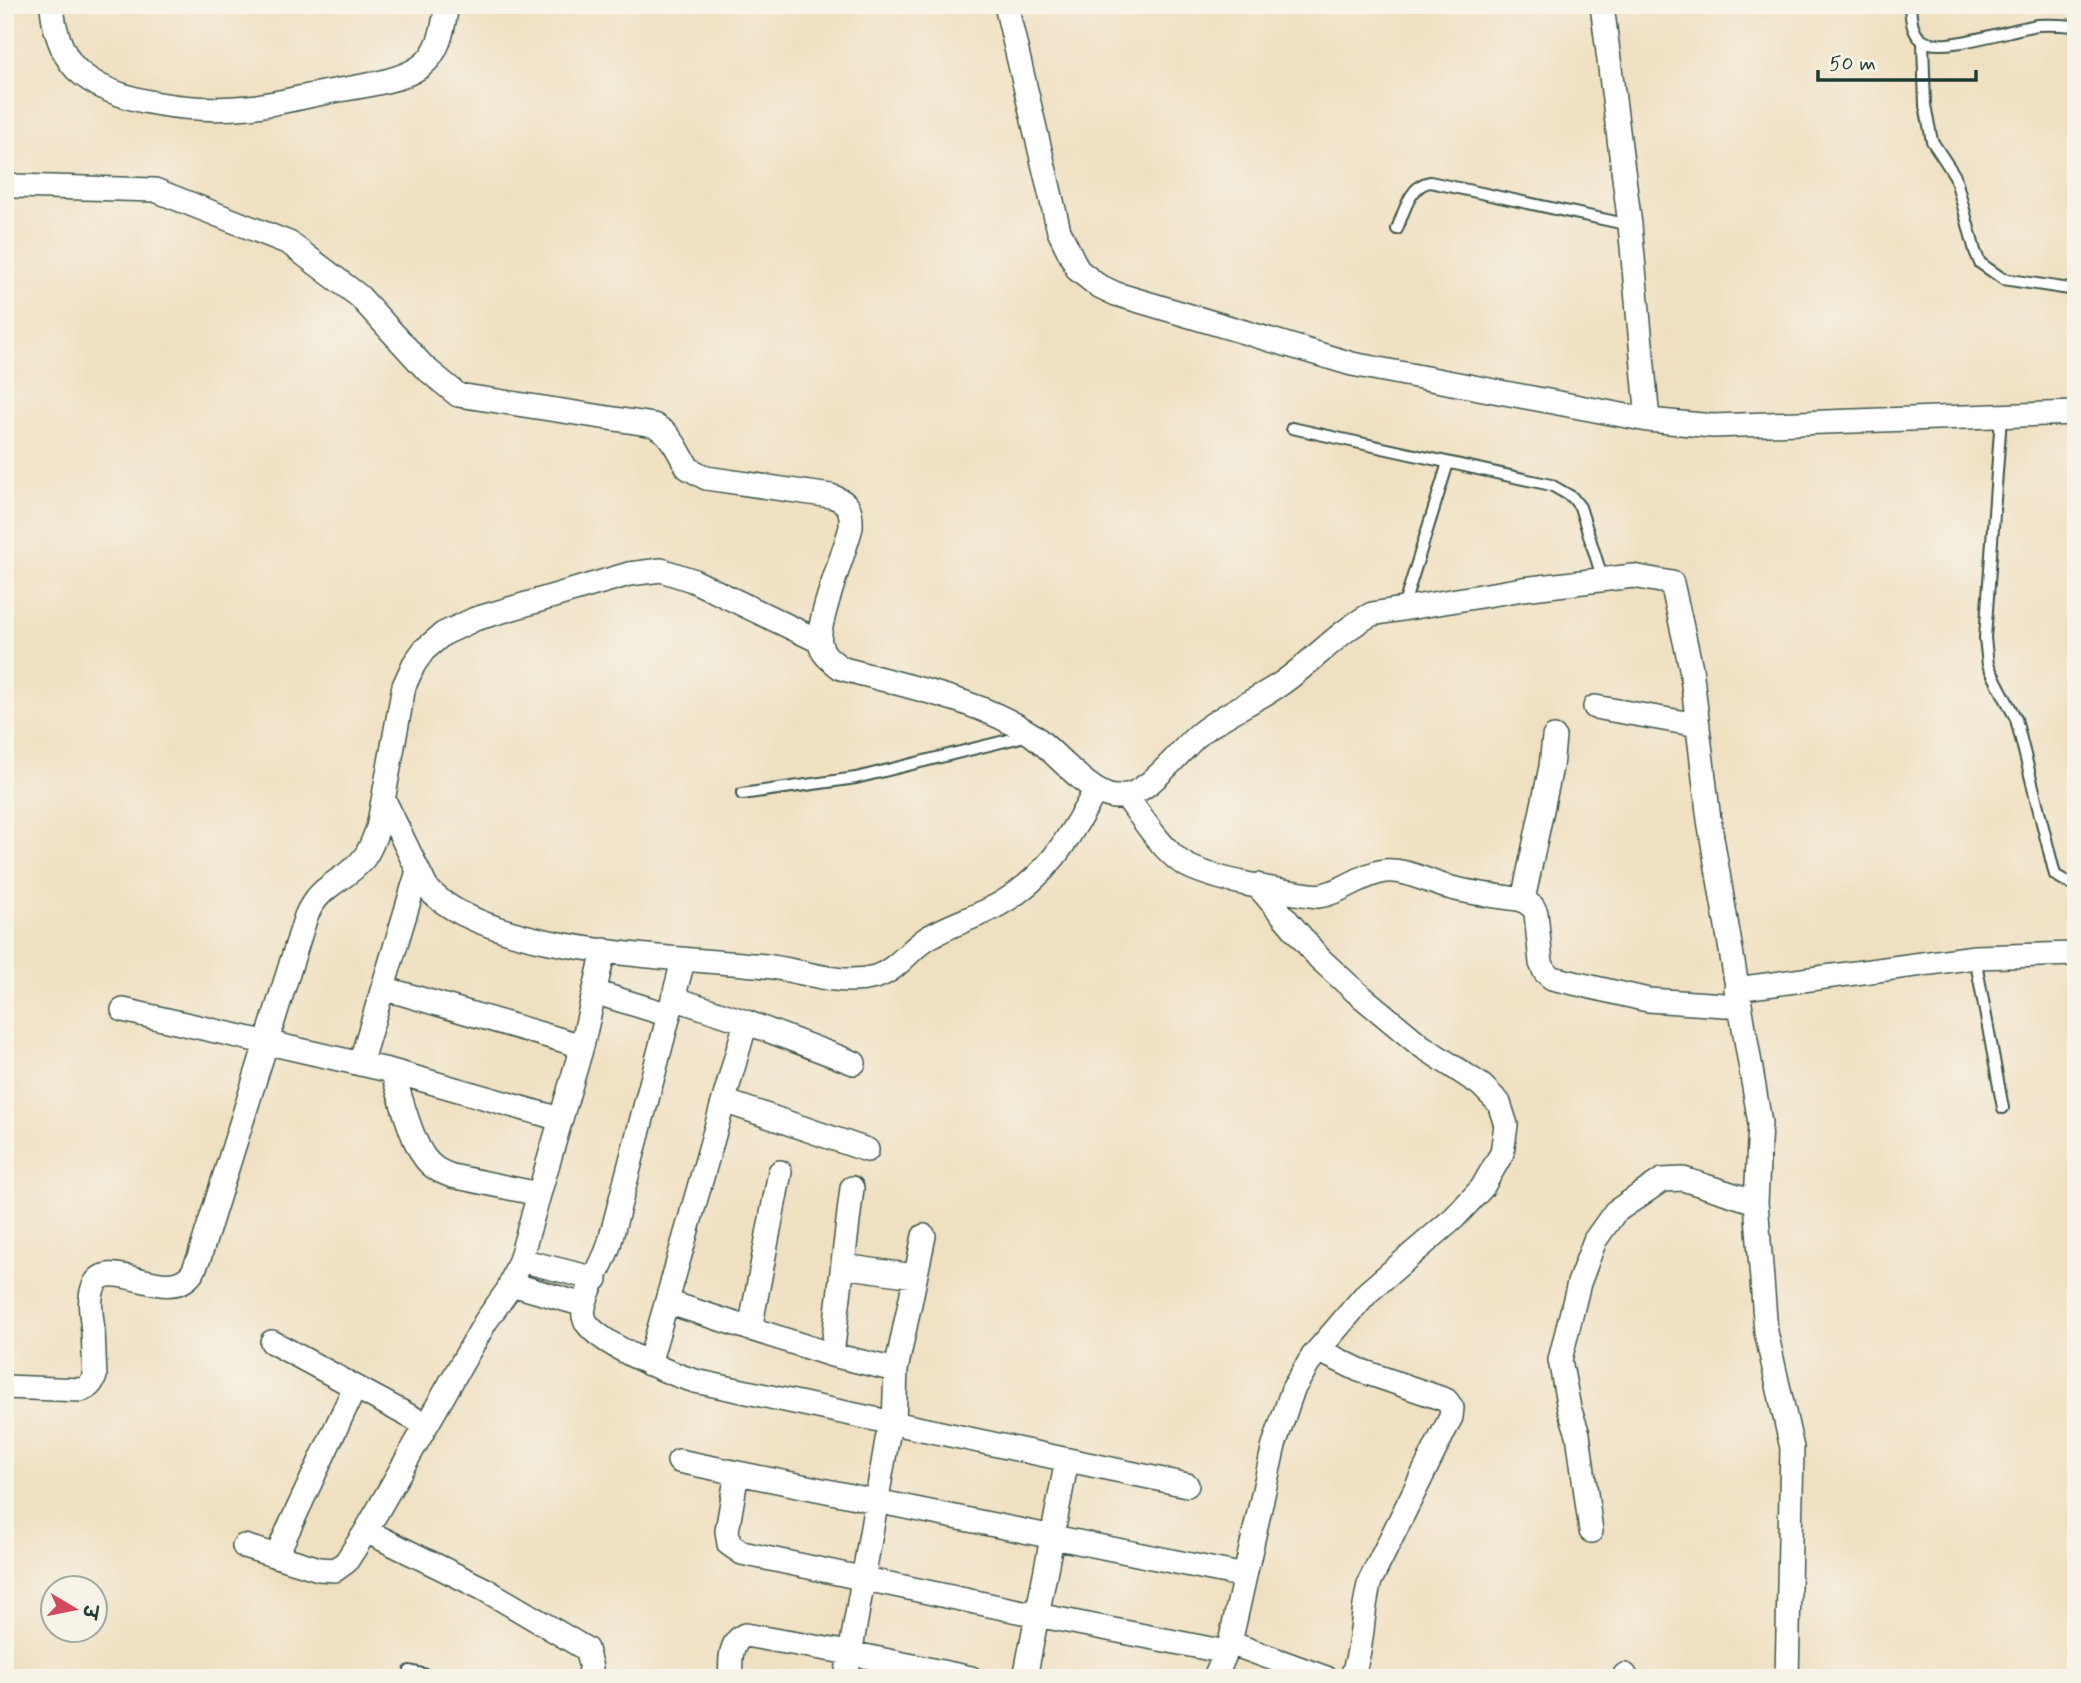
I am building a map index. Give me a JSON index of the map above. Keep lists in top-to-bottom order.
{
  "scale_bar": "50 m",
  "north": "right"
}
